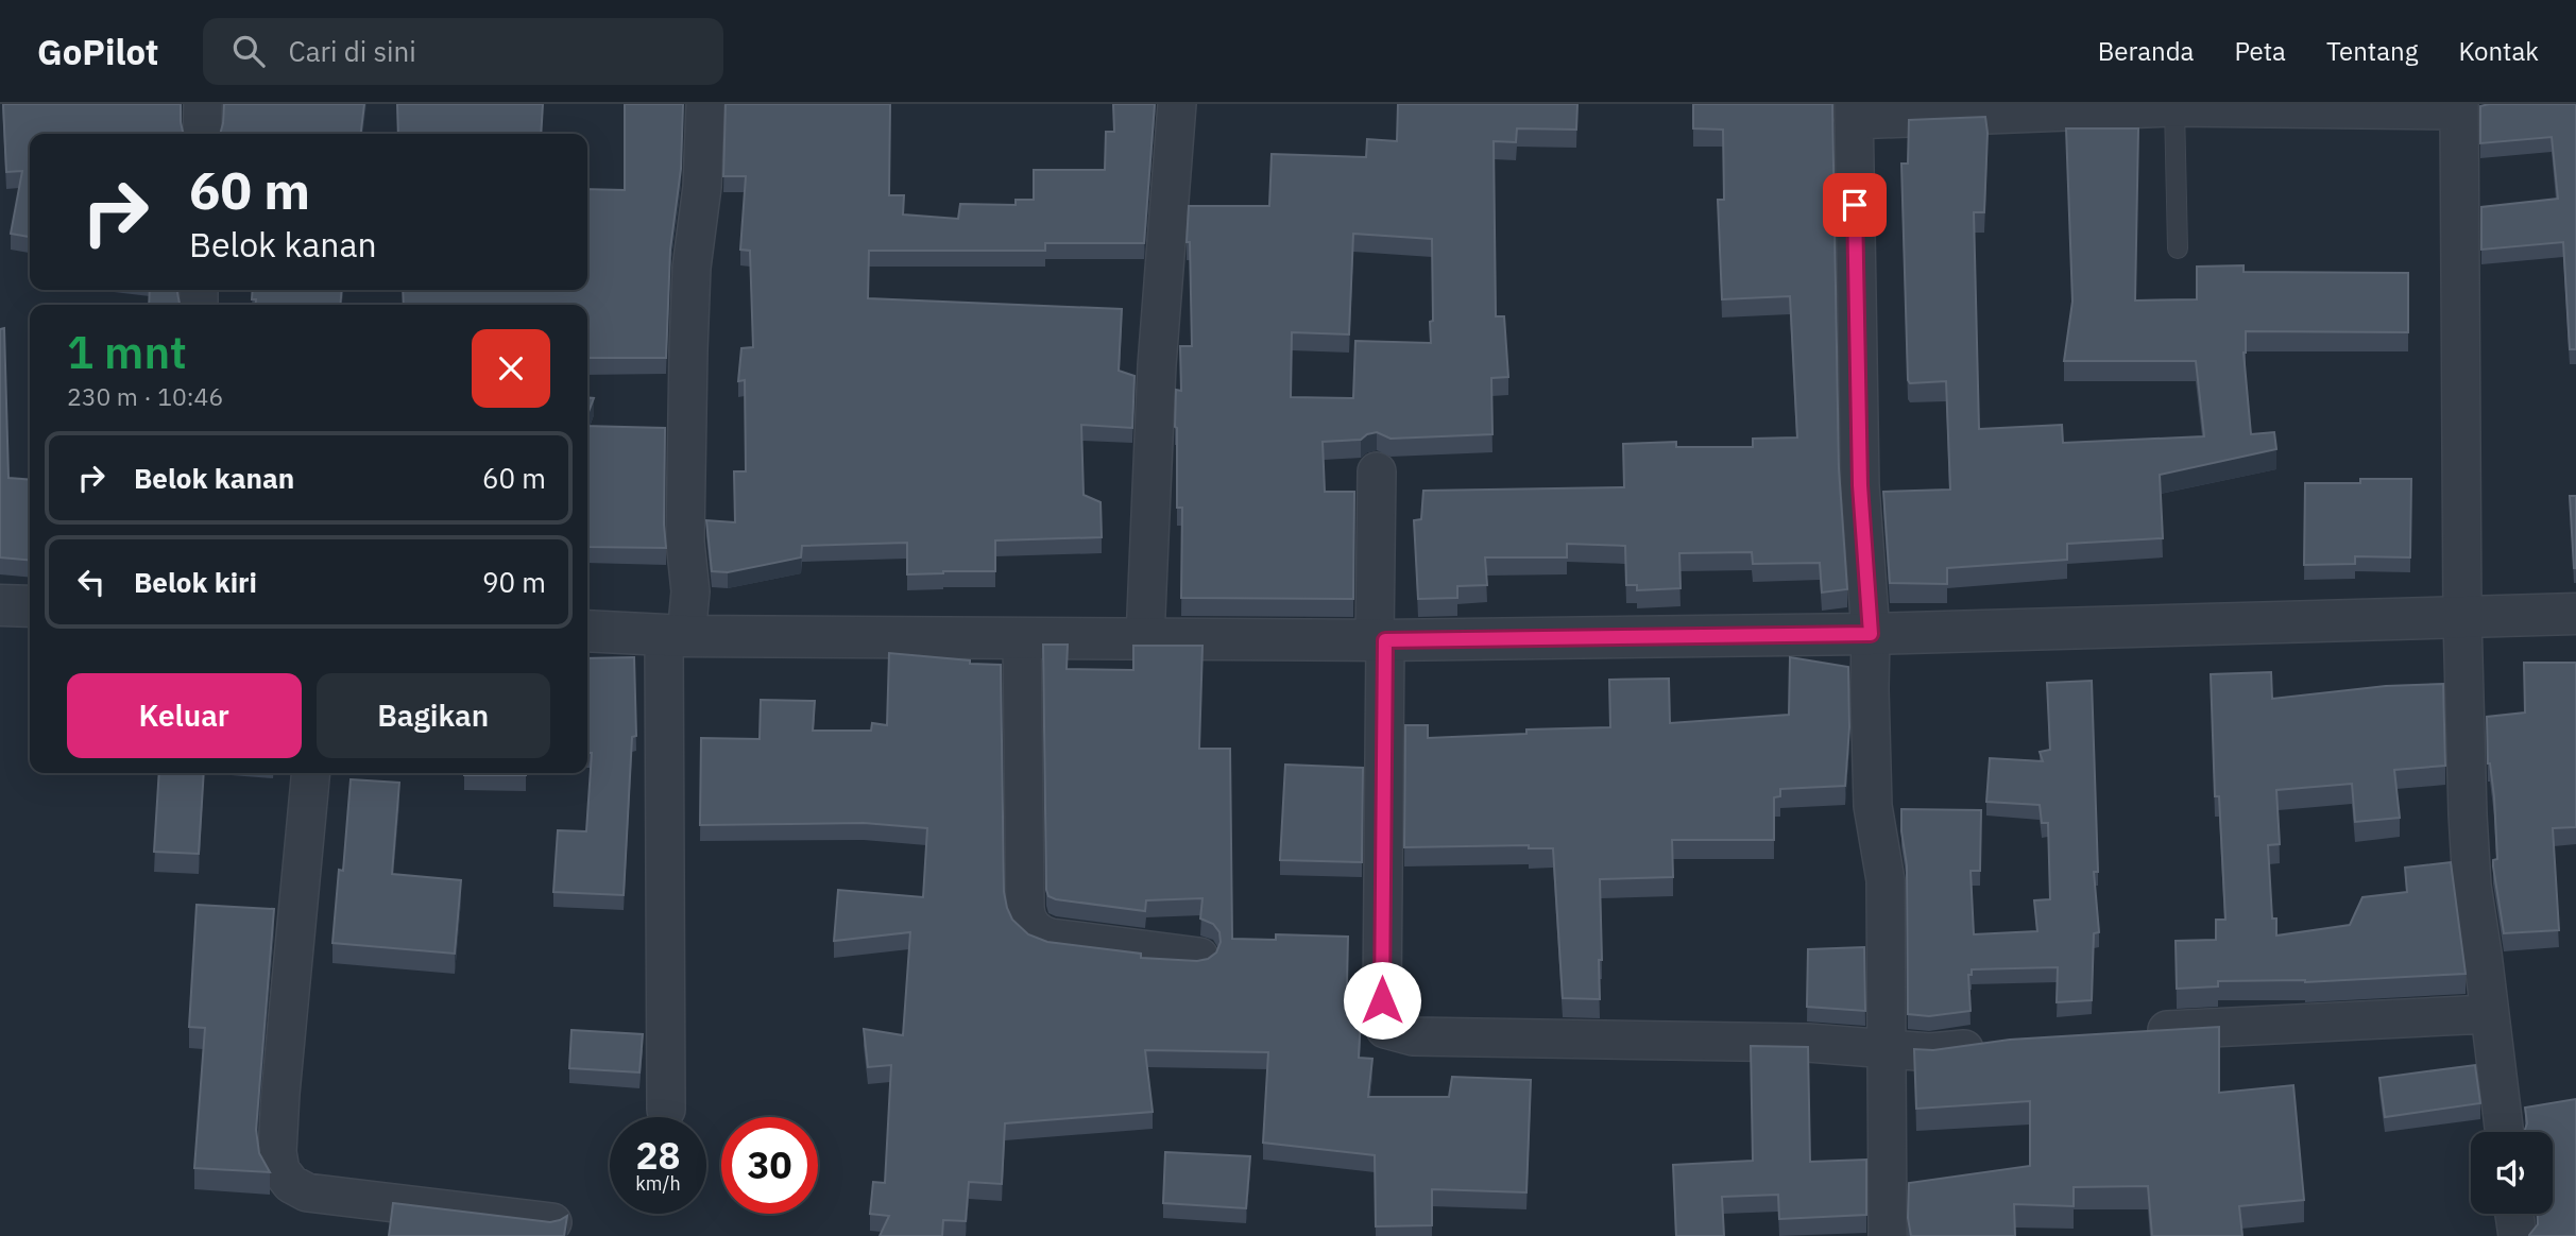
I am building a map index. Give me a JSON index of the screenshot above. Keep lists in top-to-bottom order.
{
  "page": {
    "header": "GoPilot",
    "search": "Cari di sini",
    "nav": [
      "Beranda",
      "Peta",
      "Tentang",
      "Kontak"
    ],
    "turn": ["60 m", "Belok kanan"],
    "heading": ["1 mnt", "230 m · 10:46"],
    "list": [
      {
        "name": "Belok kanan",
        "value": "60 m"
      },
      {
        "name": "Belok kiri",
        "value": "90 m"
      }
    ],
    "buttons": ["Keluar", "Bagikan"],
    "speed": "28 km/h",
    "limit": "30"
  }
}
